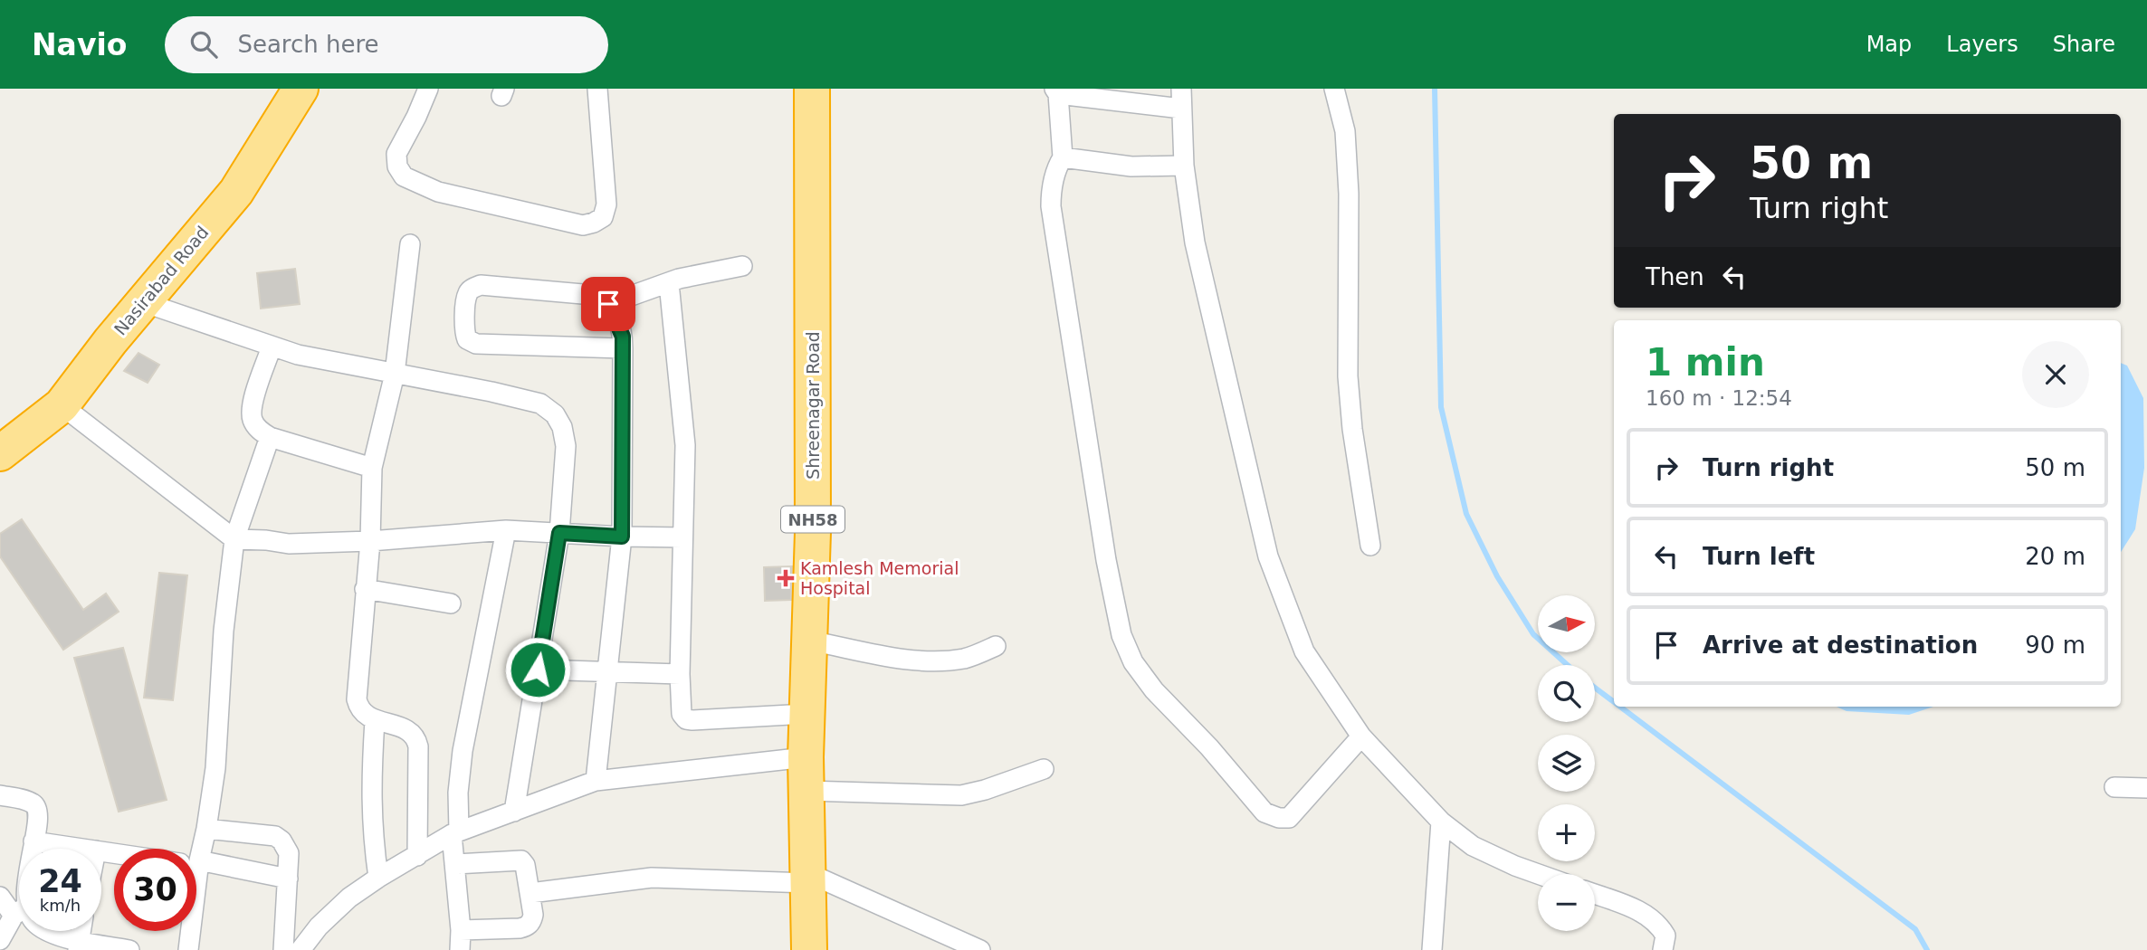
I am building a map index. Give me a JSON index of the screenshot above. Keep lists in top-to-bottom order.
{
  "streets": {
    "highway": ["Nasirabad Road", "Shreenagar Road", "NH58"]
  },
  "places": {
    "health": ["Kamlesh Memorial Hospital"]
  },
  "north": "right",
  "page": {
    "header": "Navio",
    "search": "Search here",
    "nav": ["Map", "Layers", "Share"],
    "turn": ["50 m", "Turn right"],
    "then": "Then",
    "heading": ["1 min", "160 m · 12:54"],
    "list": [
      {
        "name": "Turn right",
        "value": "50 m"
      },
      {
        "name": "Turn left",
        "value": "20 m"
      },
      {
        "name": "Arrive at destination",
        "value": "90 m"
      }
    ],
    "map_buttons": ["+", "−"],
    "speed": "24 km/h",
    "limit": "30"
  }
}
